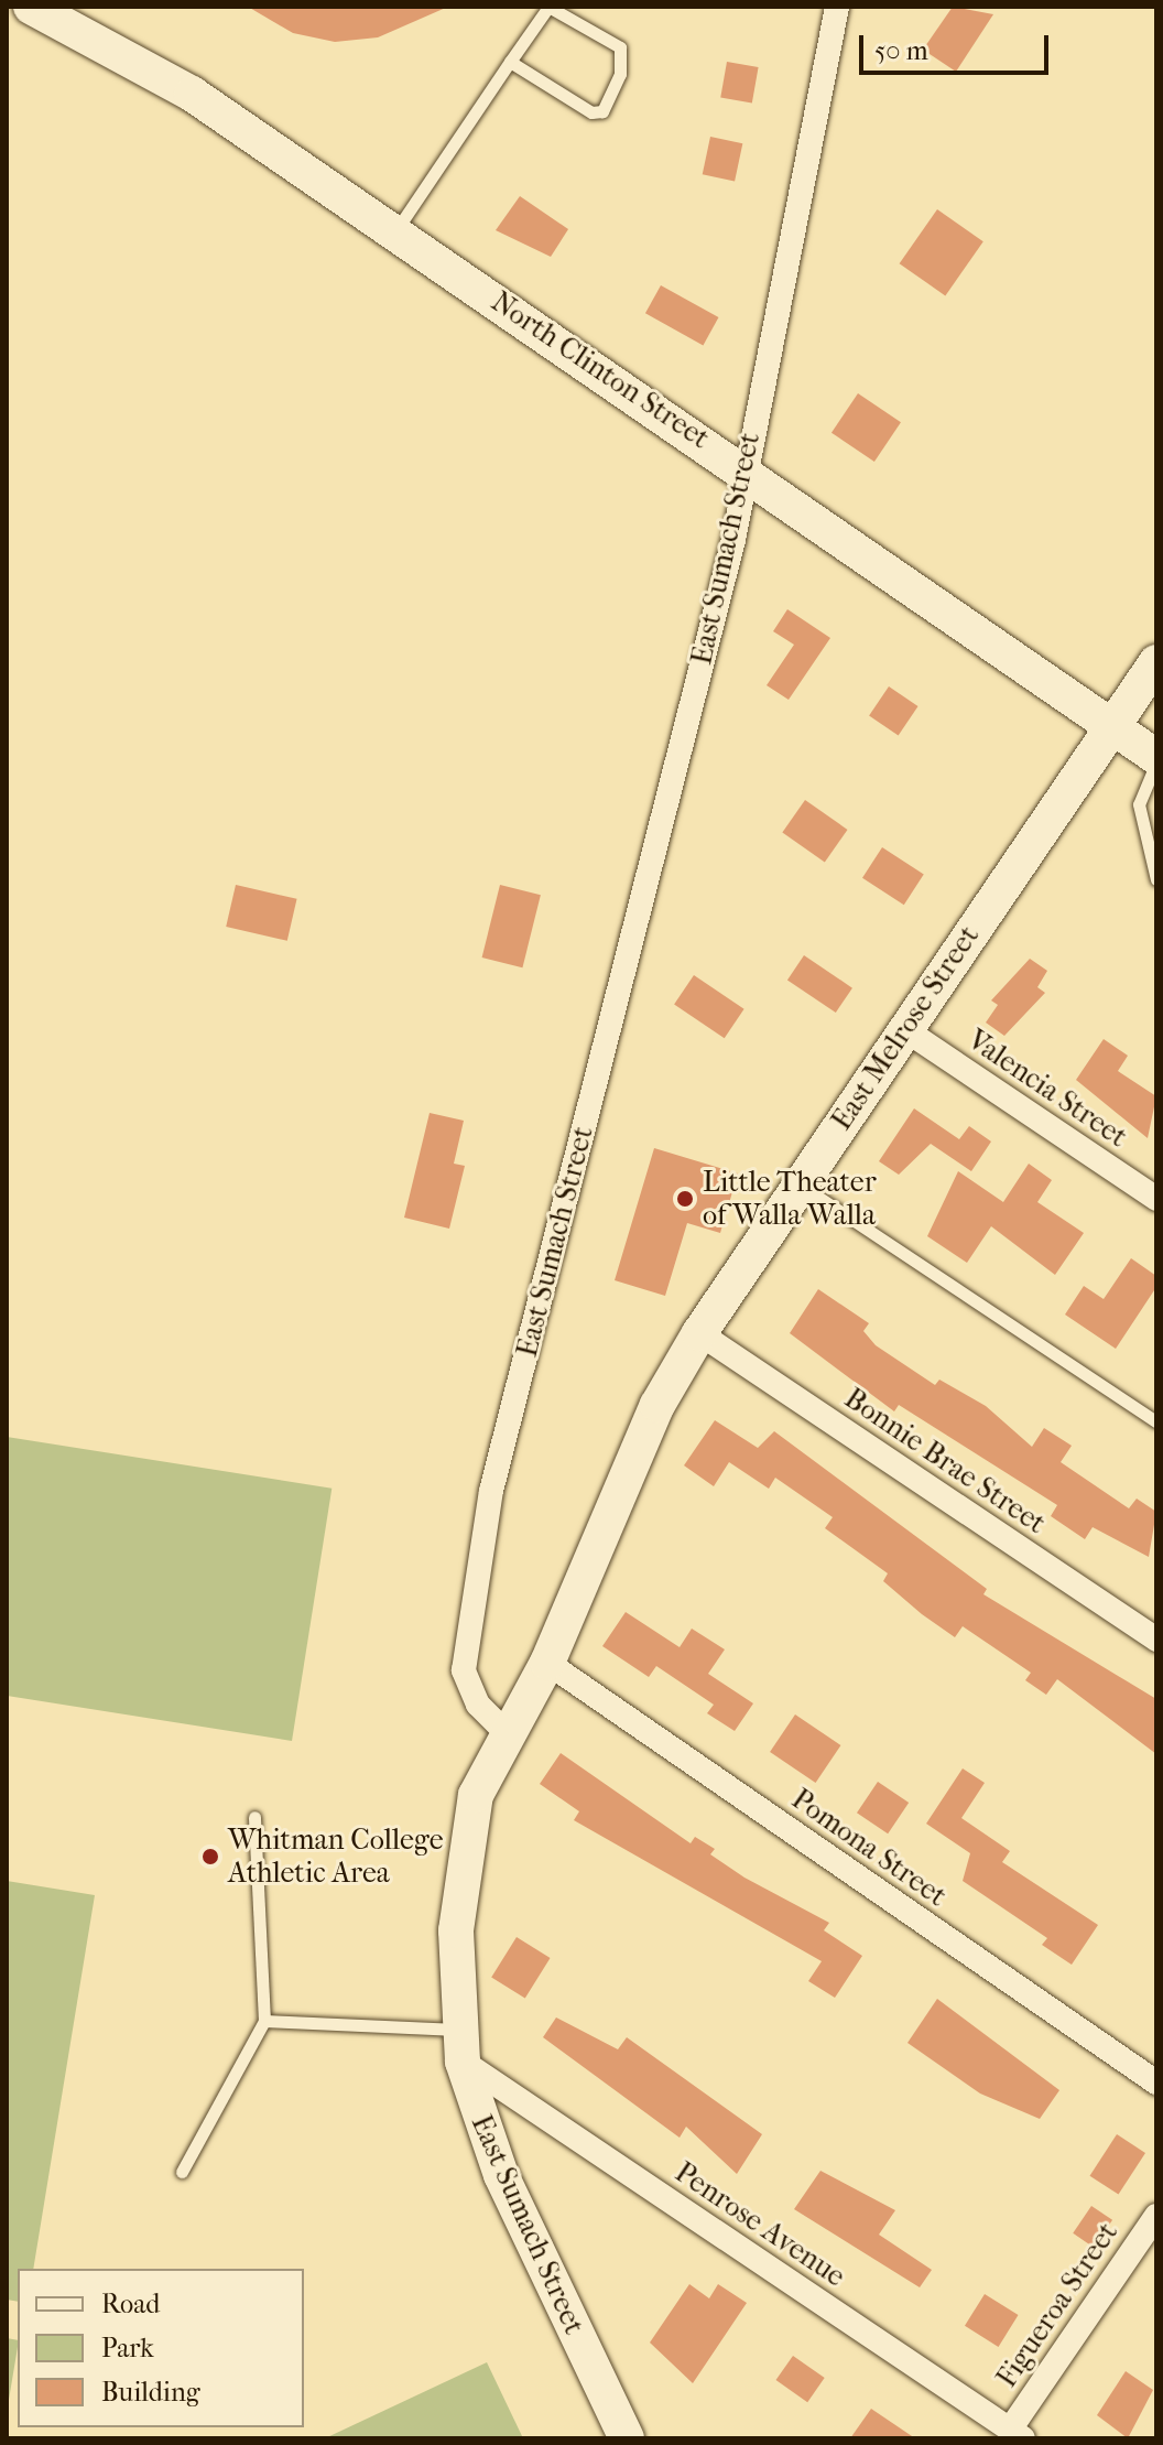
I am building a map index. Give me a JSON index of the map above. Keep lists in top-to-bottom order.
{
  "streets": {
    "street": [
      "North Clinton Street",
      "East Sumach Street",
      "East Melrose Street",
      "Valencia Street",
      "Bonnie Brae Street",
      "Pomona Street",
      "Penrose Avenue",
      "Figueroa Street"
    ]
  },
  "crossings": [
    ["North Clinton Street", "East Sumach Street"],
    ["North Clinton Street", "East Melrose Street"],
    ["East Sumach Street", "East Melrose Street"],
    ["East Sumach Street", "Penrose Avenue"],
    ["East Melrose Street", "Valencia Street"],
    ["East Melrose Street", "Bonnie Brae Street"],
    ["East Melrose Street", "Pomona Street"],
    ["Penrose Avenue", "Figueroa Street"]
  ],
  "places": ["Little Theater of Walla Walla", "Whitman College Athletic Area"],
  "legend": ["Road", "Park", "Building"],
  "scale_bar": "50 m"
}
